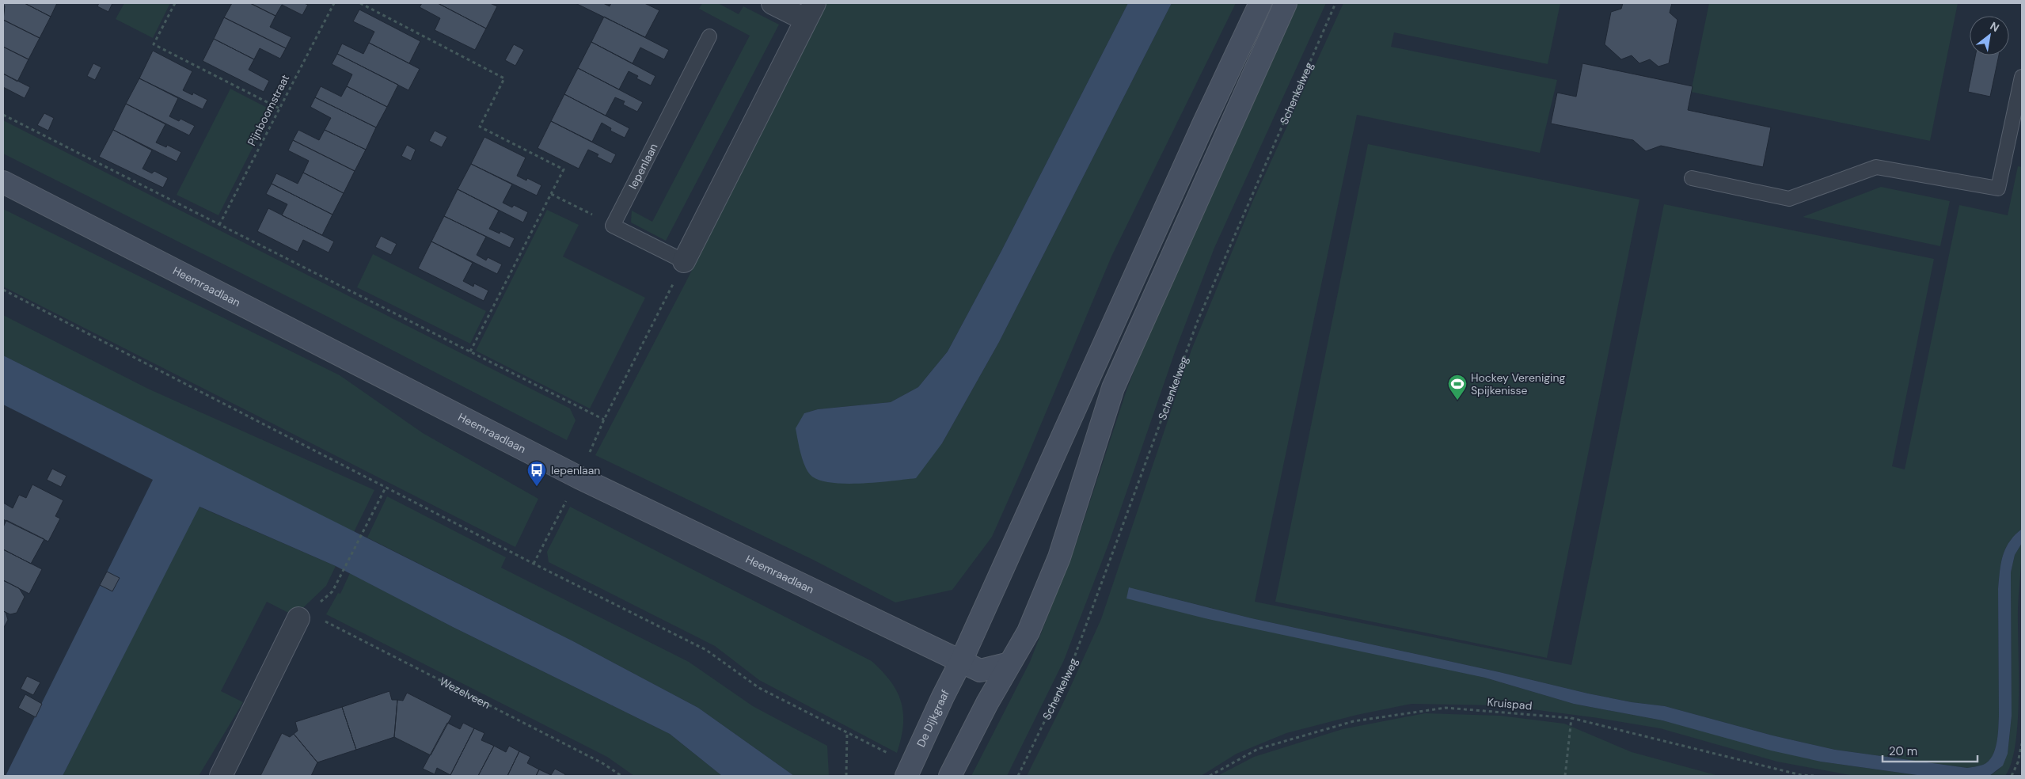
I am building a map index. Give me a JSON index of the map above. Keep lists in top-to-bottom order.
{
  "streets": {
    "main road": ["Heemraadlaan", "De Dijkgraaf"],
    "lane": ["Iepenlaan"],
    "path": [
      "Schenkelweg",
      "Pijnboomstraat",
      "Wezelveen",
      "Kruispad"
    ]
  },
  "crossings": [
    ["Heemraadlaan", "De Dijkgraaf"]
  ],
  "places": {
    "sports": ["Hockey Vereniging Spijkenisse"],
    "bus stop": ["Iepenlaan"]
  },
  "scale_bar": "20 m",
  "north": "top right"
}
